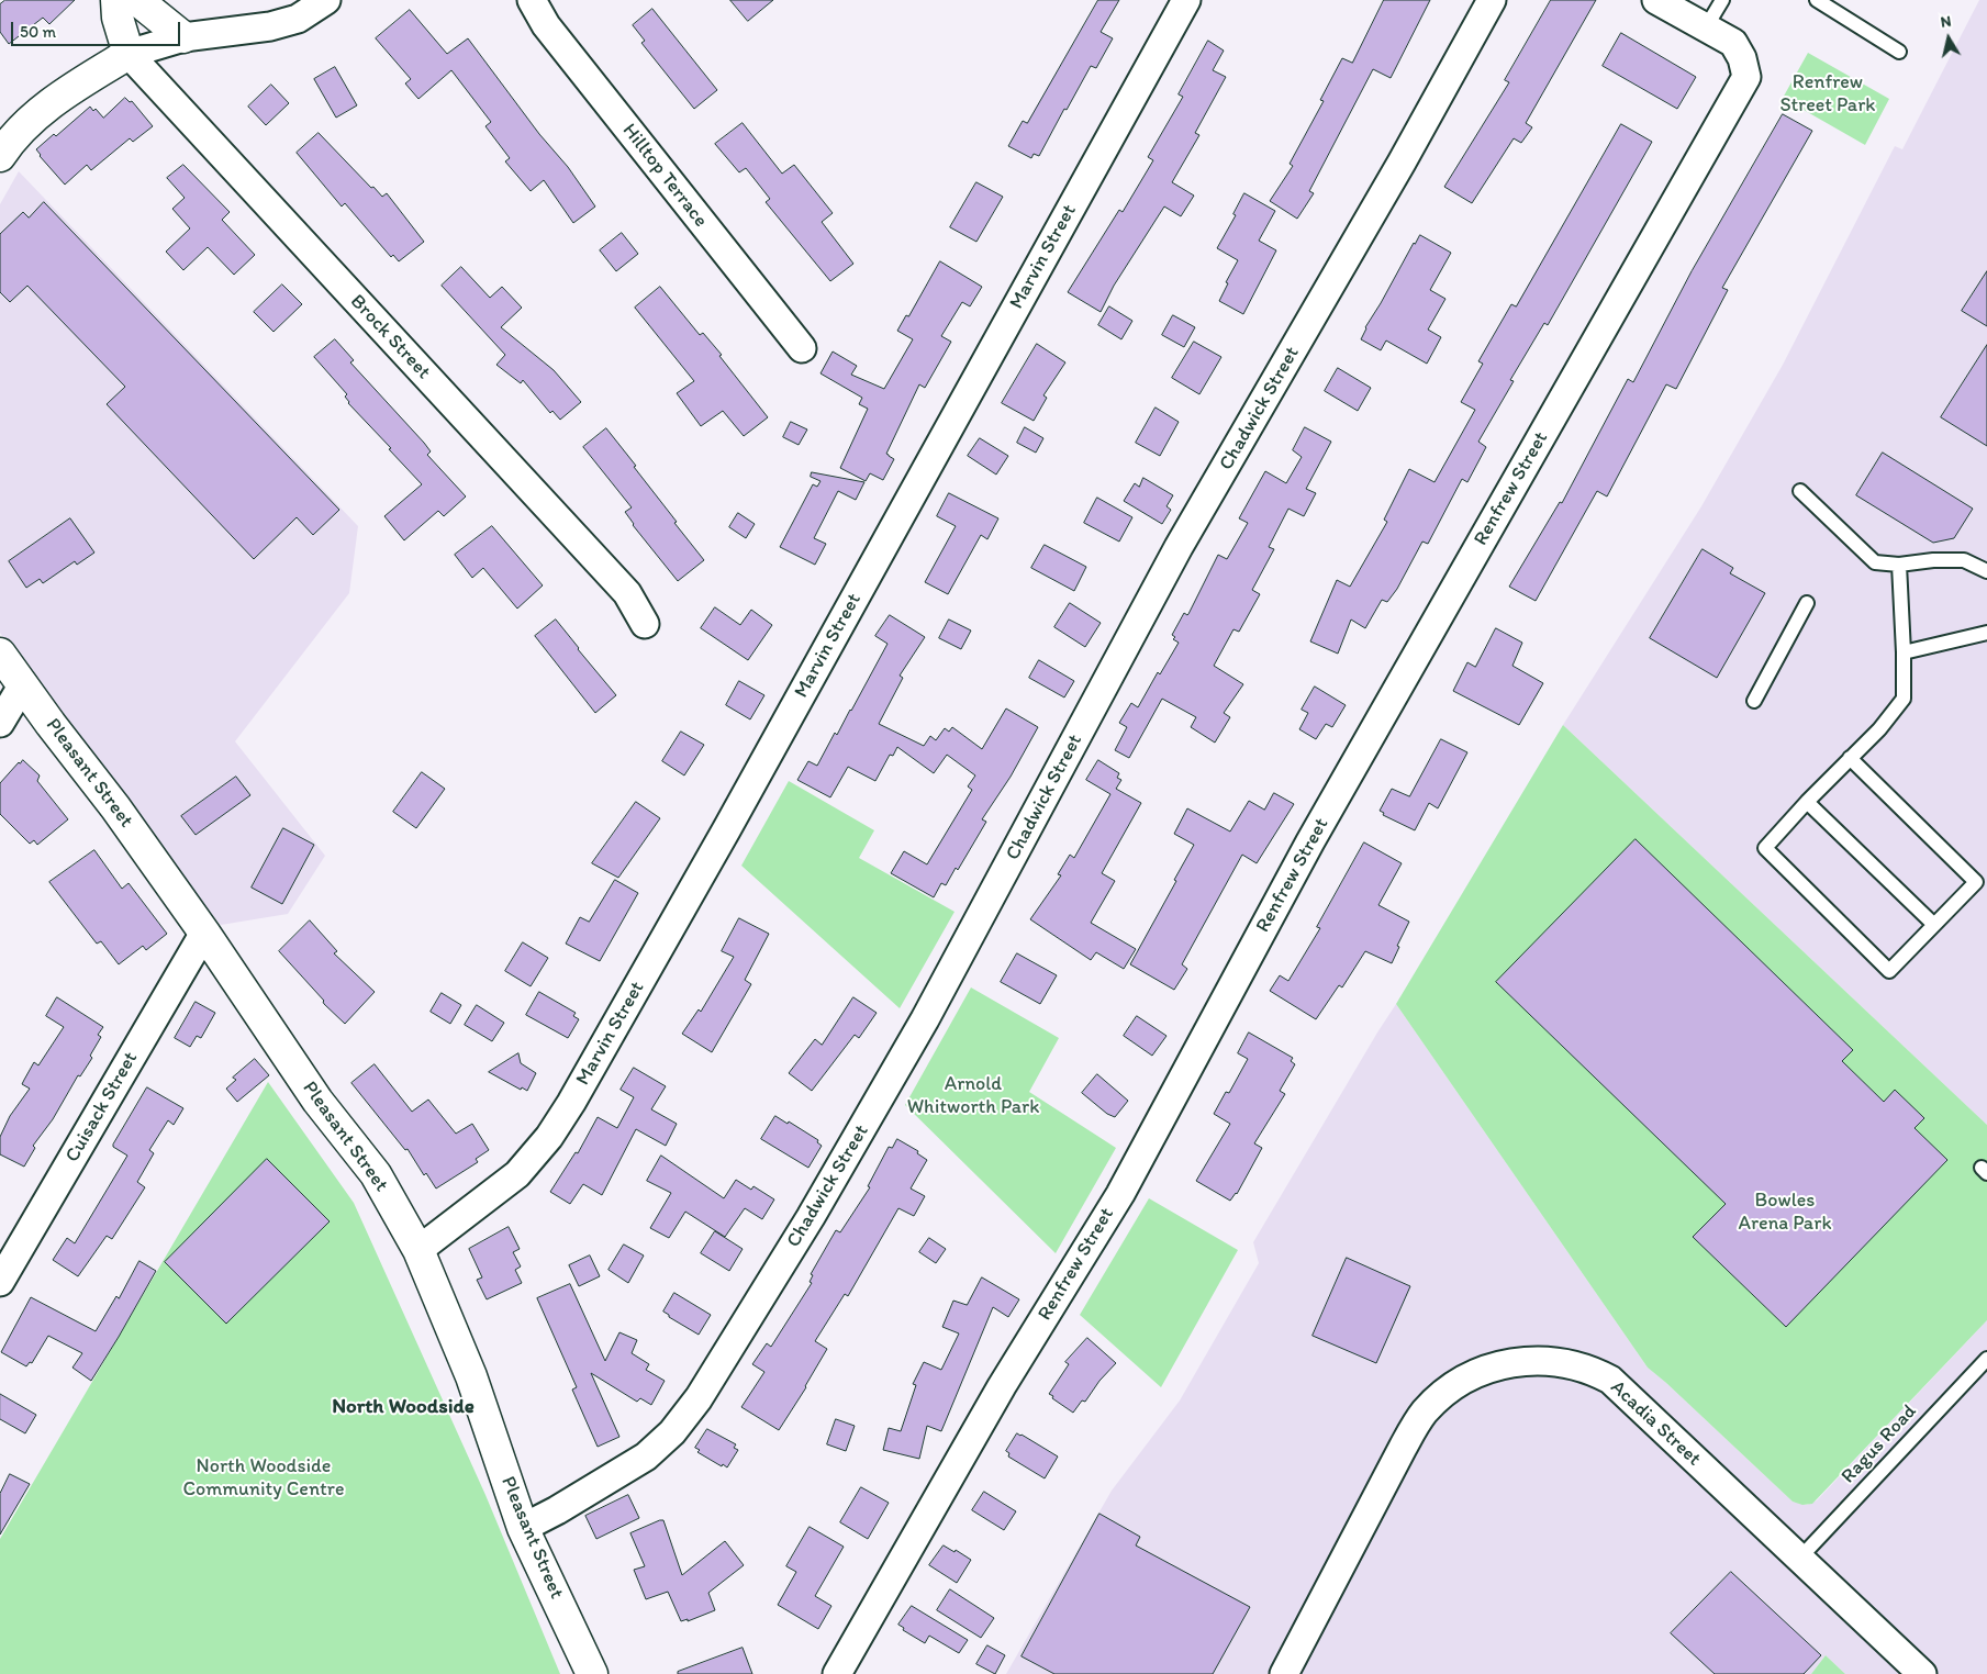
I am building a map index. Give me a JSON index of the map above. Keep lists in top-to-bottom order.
{
  "streets": {
    "main road": ["Pleasant Street"],
    "street": [
      "Hilltop Terrace",
      "Marvin Street",
      "Brock Street",
      "Chadwick Street",
      "Renfrew Street",
      "Cuisack Street",
      "Acadia Street"
    ],
    "lane": ["Ragus Road"]
  },
  "crossings": [
    ["Marvin Street", "Pleasant Street"],
    ["Chadwick Street", "Pleasant Street"],
    ["Pleasant Street", "Cuisack Street"],
    ["Acadia Street", "Ragus Road"]
  ],
  "districts": ["North Woodside"],
  "parks": [
    "Renfrew Street Park",
    "Arnold Whitworth Park",
    "Bowles Arena Park",
    "North Woodside Community Centre"
  ],
  "scale_bar": "50 m",
  "north": "top"
}
